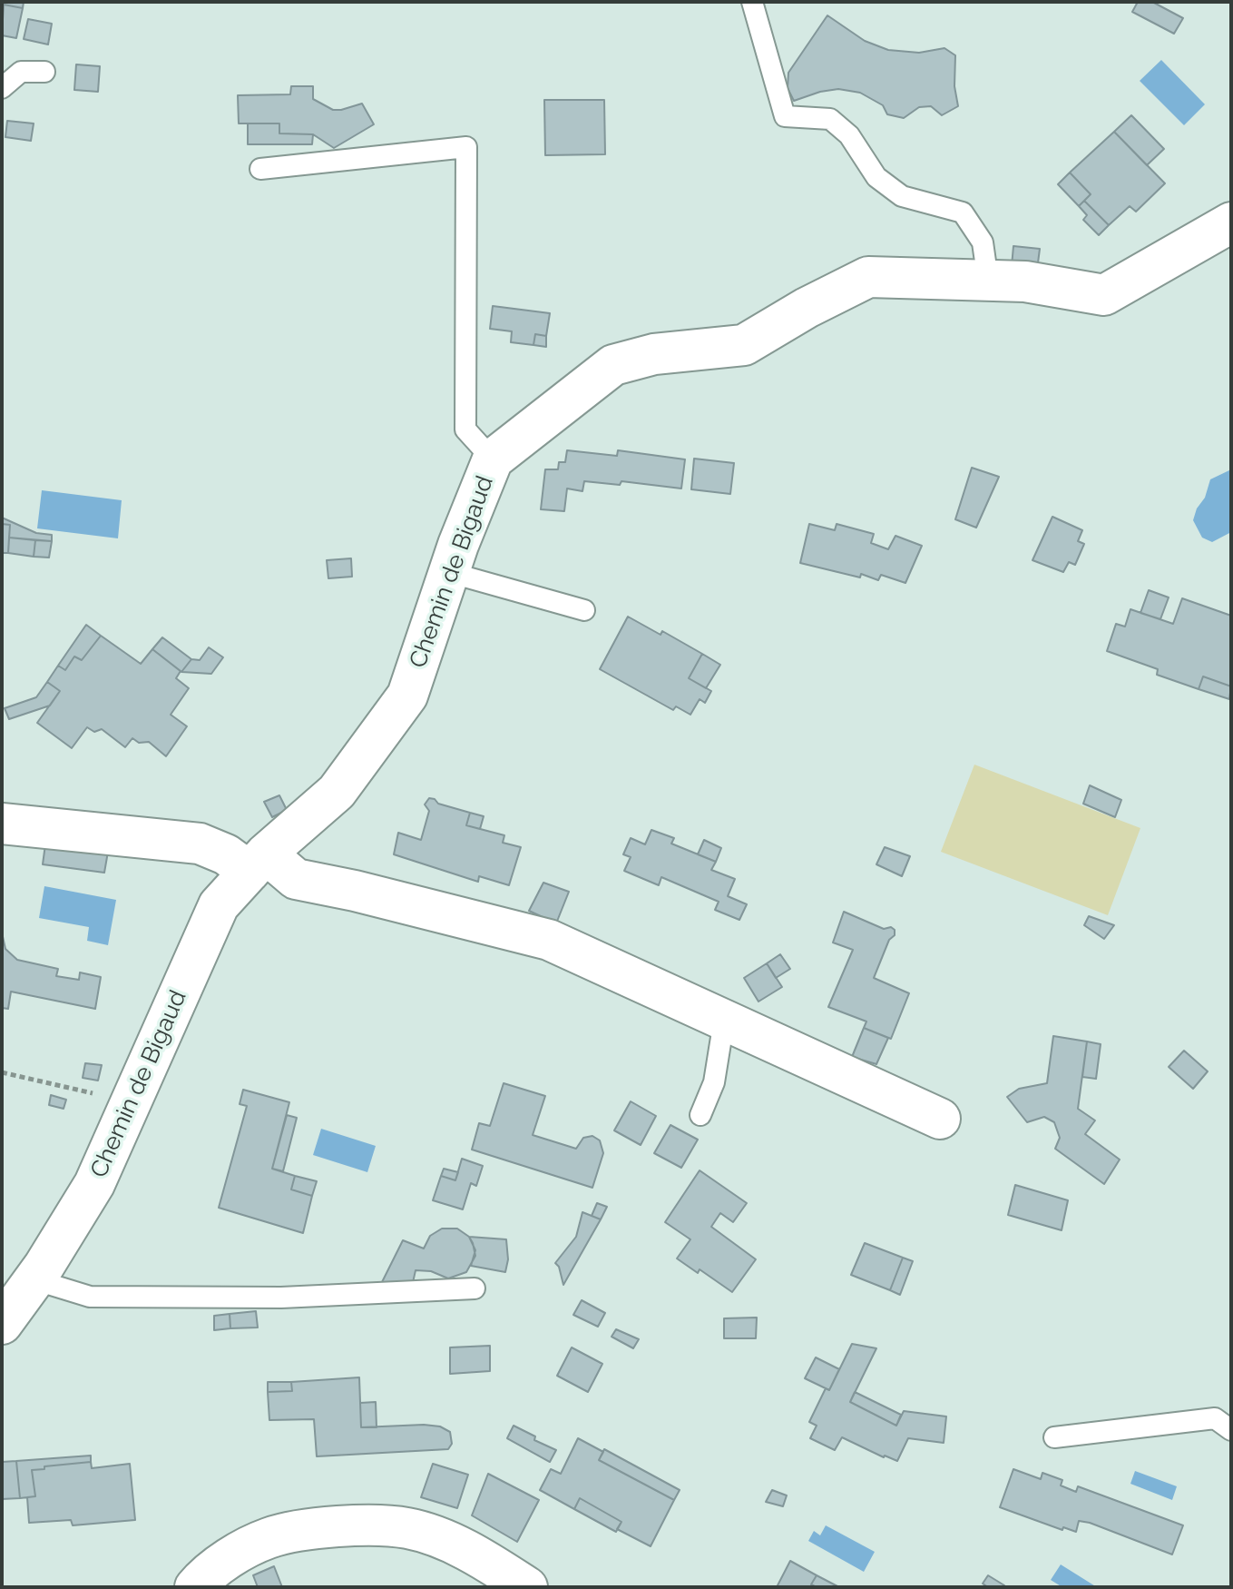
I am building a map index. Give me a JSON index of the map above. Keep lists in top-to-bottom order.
{
  "streets": {
    "street": ["Chemin de Bigaud"]
  }
}
